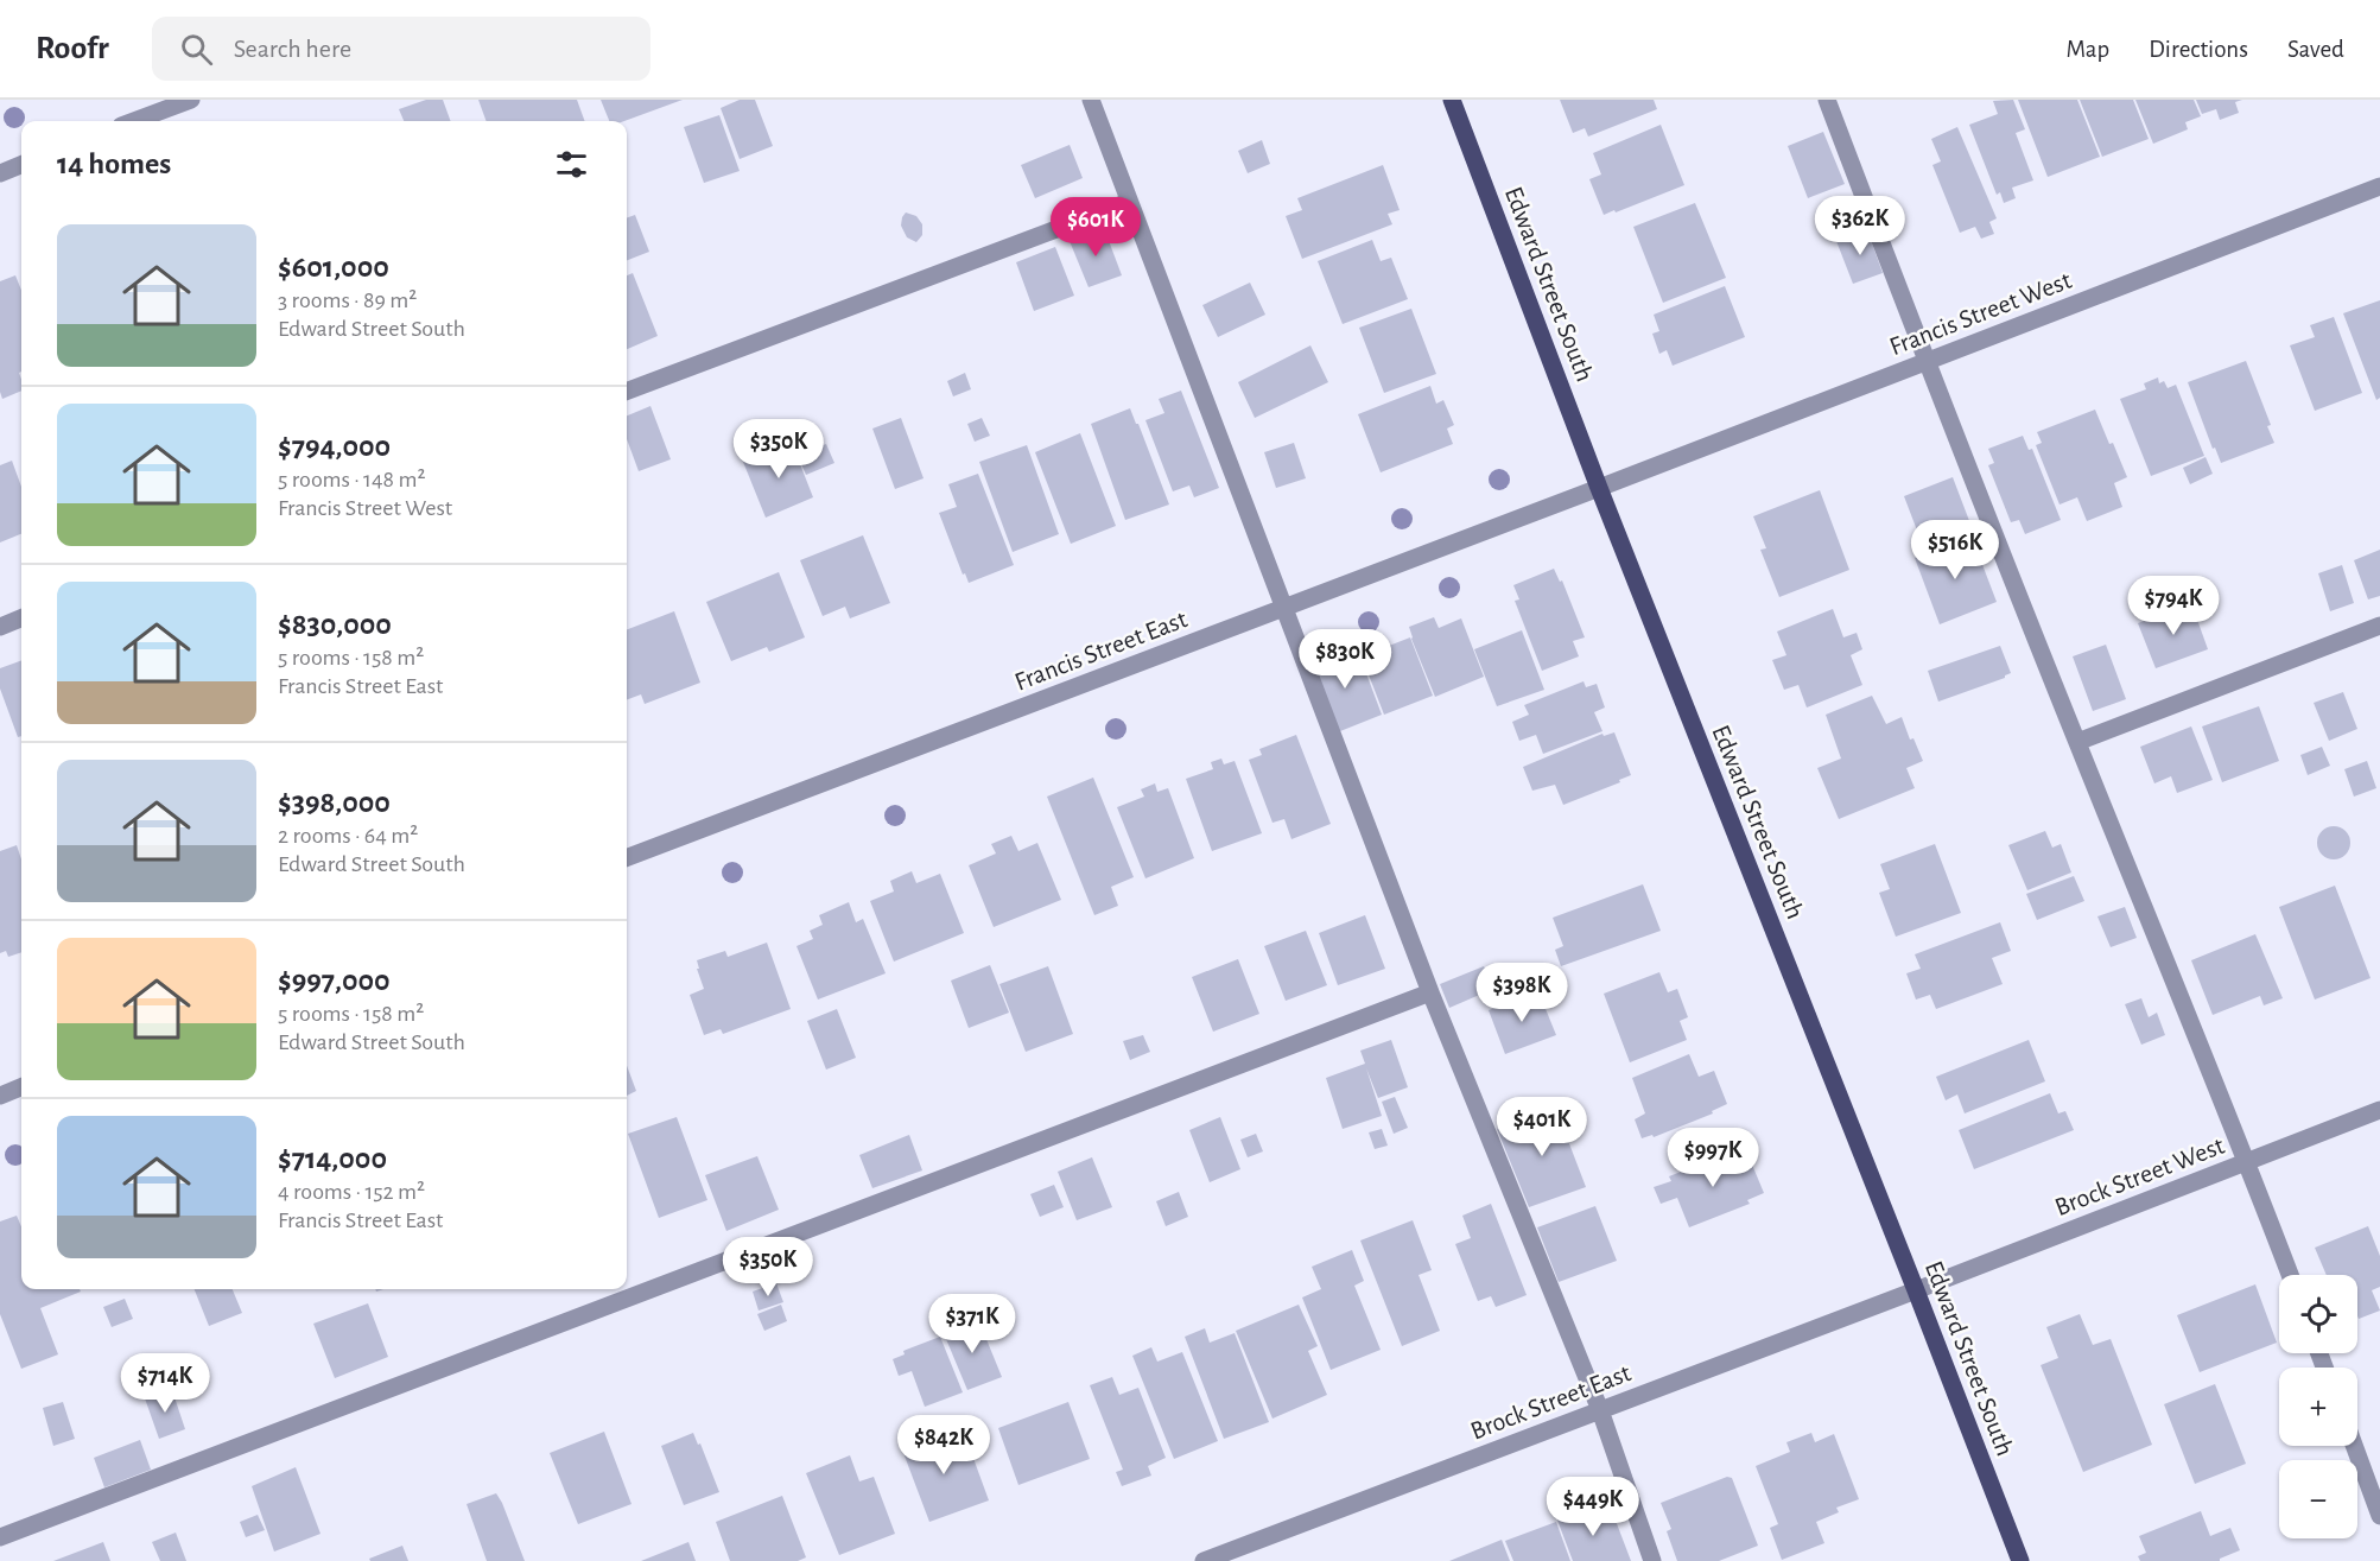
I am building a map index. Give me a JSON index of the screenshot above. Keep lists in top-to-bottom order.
{
  "streets": {
    "main road": ["Edward Street South"],
    "street": [
      "Francis Street West",
      "Francis Street East",
      "Brock Street West",
      "Brock Street East"
    ]
  },
  "crossings": [
    ["Edward Street South", "Francis Street West"],
    ["Edward Street South", "Francis Street East"],
    ["Edward Street South", "Brock Street West"],
    ["Edward Street South", "Brock Street East"],
    ["Francis Street West", "Francis Street East"],
    ["Brock Street West", "Brock Street East"]
  ],
  "page": {
    "header": "Roofr",
    "search": "Search here",
    "nav": ["Map", "Directions", "Saved"],
    "heading": "14 homes",
    "price": [
      "$362K",
      "$601K",
      "$350K",
      "$516K",
      "$794K",
      "$830K",
      "$398K",
      "$401K",
      "$997K",
      "$350K",
      "$371K",
      "$714K",
      "$842K",
      "$449K"
    ],
    "list": [
      {
        "name": "$601,000",
        "note": "3 rooms · 89 m² · Edward Street South"
      },
      {
        "name": "$794,000",
        "note": "5 rooms · 148 m² · Francis Street West"
      },
      {
        "name": "$830,000",
        "note": "5 rooms · 158 m² · Francis Street East"
      },
      {
        "name": "$398,000",
        "note": "2 rooms · 64 m² · Edward Street South"
      },
      {
        "name": "$997,000",
        "note": "5 rooms · 158 m² · Edward Street South"
      },
      {
        "name": "$714,000",
        "note": "4 rooms · 152 m² · Francis Street East"
      }
    ],
    "map_buttons": ["+", "−"]
  }
}
